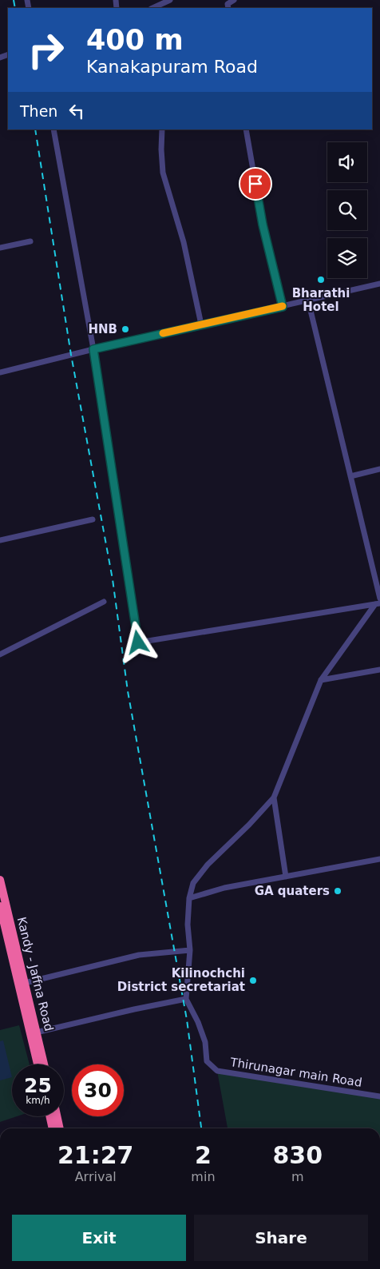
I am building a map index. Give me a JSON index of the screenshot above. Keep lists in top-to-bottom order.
{
  "streets": {
    "highway": ["Kandy - Jaffna Road"],
    "street": ["Thirunagar main Road"]
  },
  "places": [
    "Bharathi Hotel",
    "HNB",
    "GA quaters",
    "Kilinochchi District secretariat"
  ],
  "page": {
    "turn": ["400 m", "Kanakapuram Road"],
    "then": "Then",
    "speed": "25 km/h",
    "limit": "30",
    "eta": [
      "21:27",
      "Arrival",
      "2",
      "min",
      "830",
      "m"
    ],
    "buttons": ["Exit", "Share"]
  }
}
